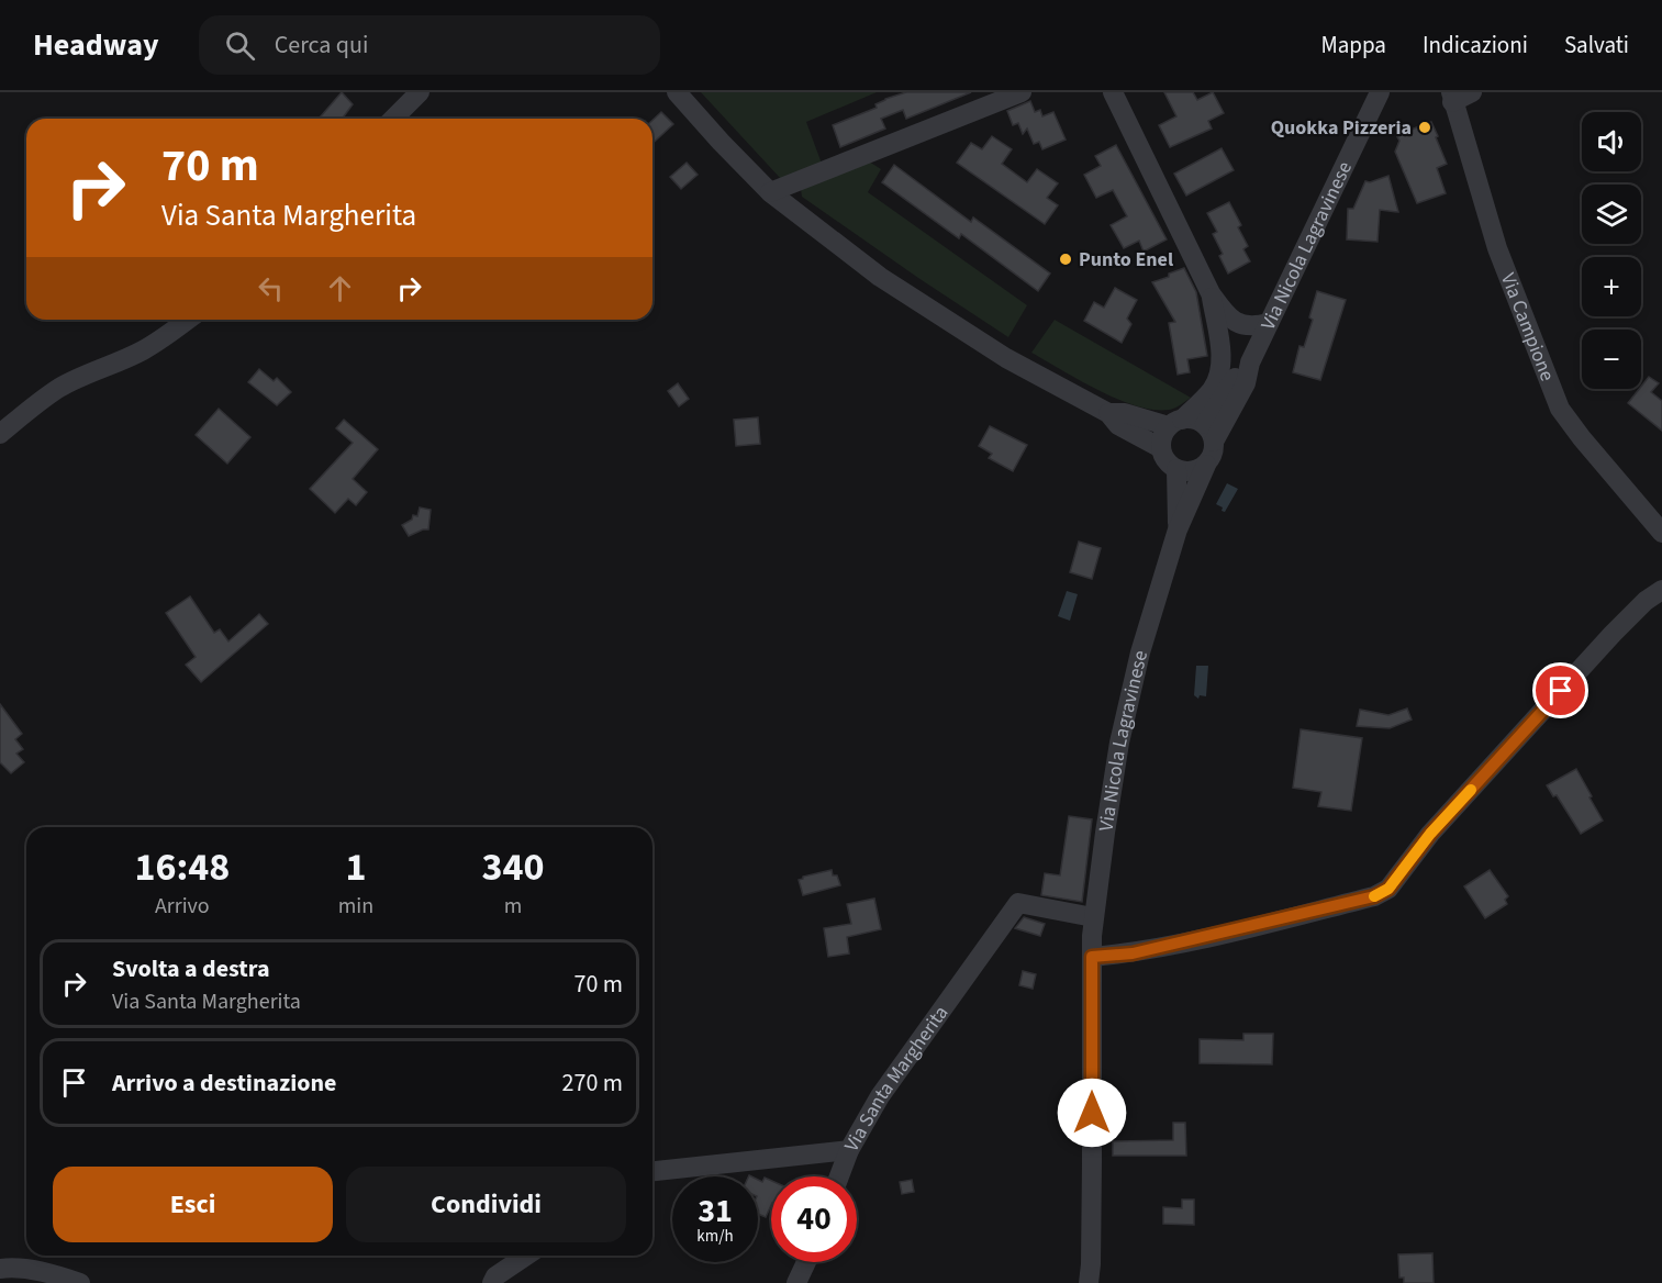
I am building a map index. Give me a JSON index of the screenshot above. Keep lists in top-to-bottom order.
{
  "streets": {
    "street": ["Via Nicola Lagravinese", "Via Campione", "Via Santa Margherita"]
  },
  "crossings": [
    ["Via Nicola Lagravinese", "Via Santa Margherita"]
  ],
  "places": ["Quokka Pizzeria", "Punto Enel"],
  "page": {
    "header": "Headway",
    "search": "Cerca qui",
    "nav": ["Mappa", "Indicazioni", "Salvati"],
    "map_buttons": ["+", "−"],
    "turn": ["70 m", "Via Santa Margherita"],
    "eta": [
      "16:48",
      "Arrivo",
      "1",
      "min",
      "340",
      "m"
    ],
    "list": [
      {
        "name": "Svolta a destra",
        "note": "Via Santa Margherita",
        "value": "70 m"
      },
      {
        "name": "Arrivo a destinazione",
        "value": "270 m"
      }
    ],
    "buttons": ["Esci", "Condividi"],
    "speed": "31 km/h",
    "limit": "40"
  }
}
